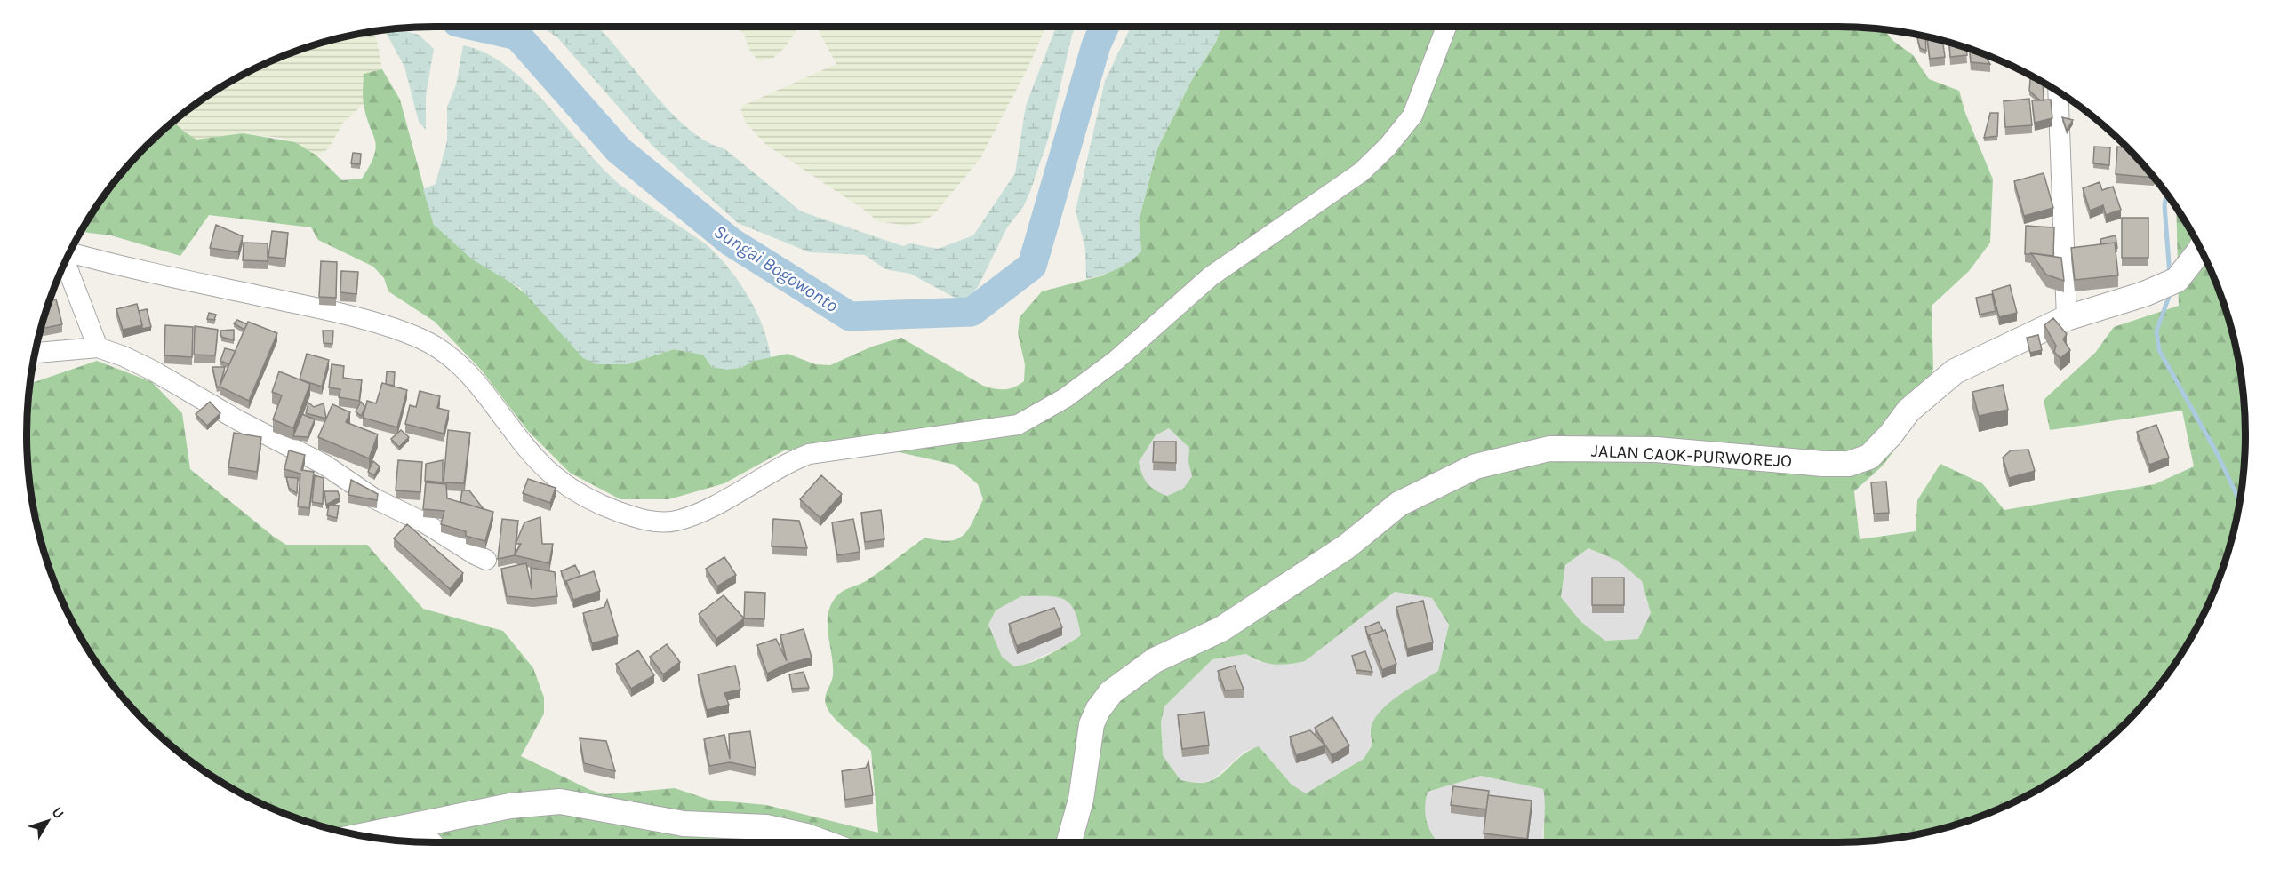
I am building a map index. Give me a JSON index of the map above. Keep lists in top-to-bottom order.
{
  "streets": {
    "street": ["JALAN CAOK-PURWOREJO"]
  },
  "water": ["Sungai Bogowonto"],
  "north": "top right"
}
